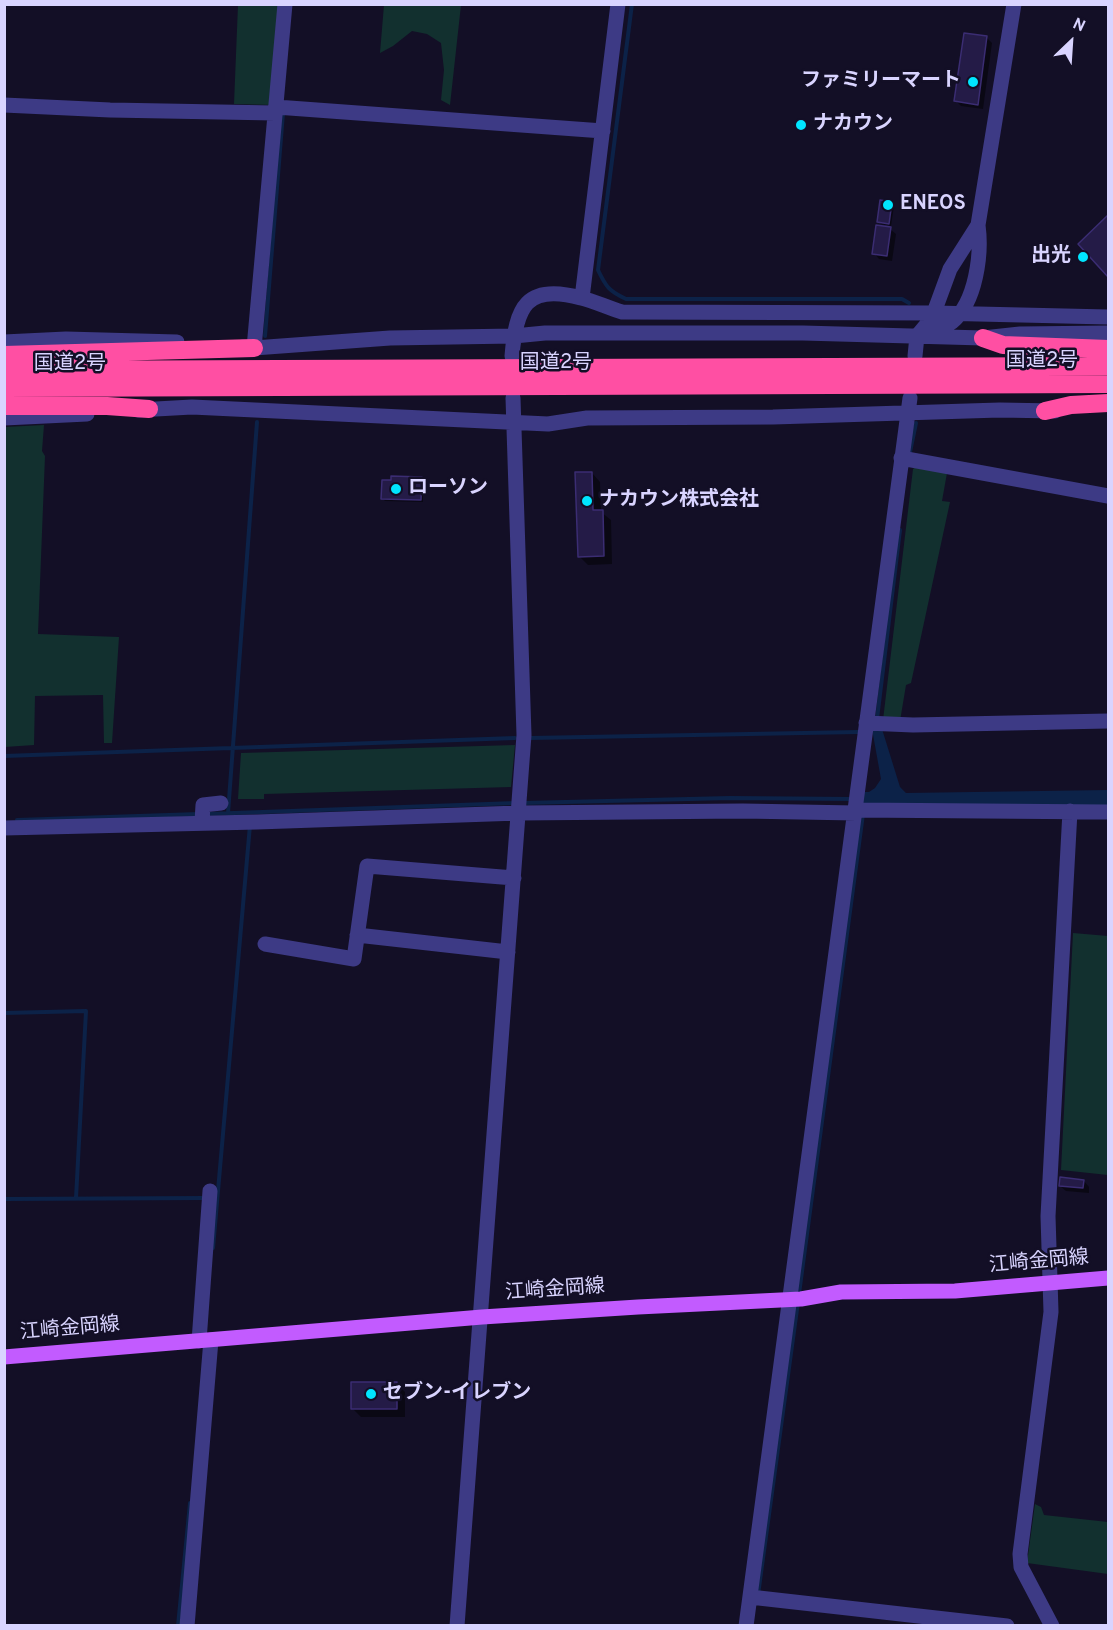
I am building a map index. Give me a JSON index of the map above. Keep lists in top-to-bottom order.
{
  "streets": {
    "highway": ["国道2号"],
    "main road": ["江崎金岡線"]
  },
  "places": [
    "ファミリーマート",
    "ナカウン",
    "ENEOS",
    "出光",
    "ローソン",
    "ナカウン株式会社",
    "セブン-イレブン"
  ],
  "north": "top right"
}
